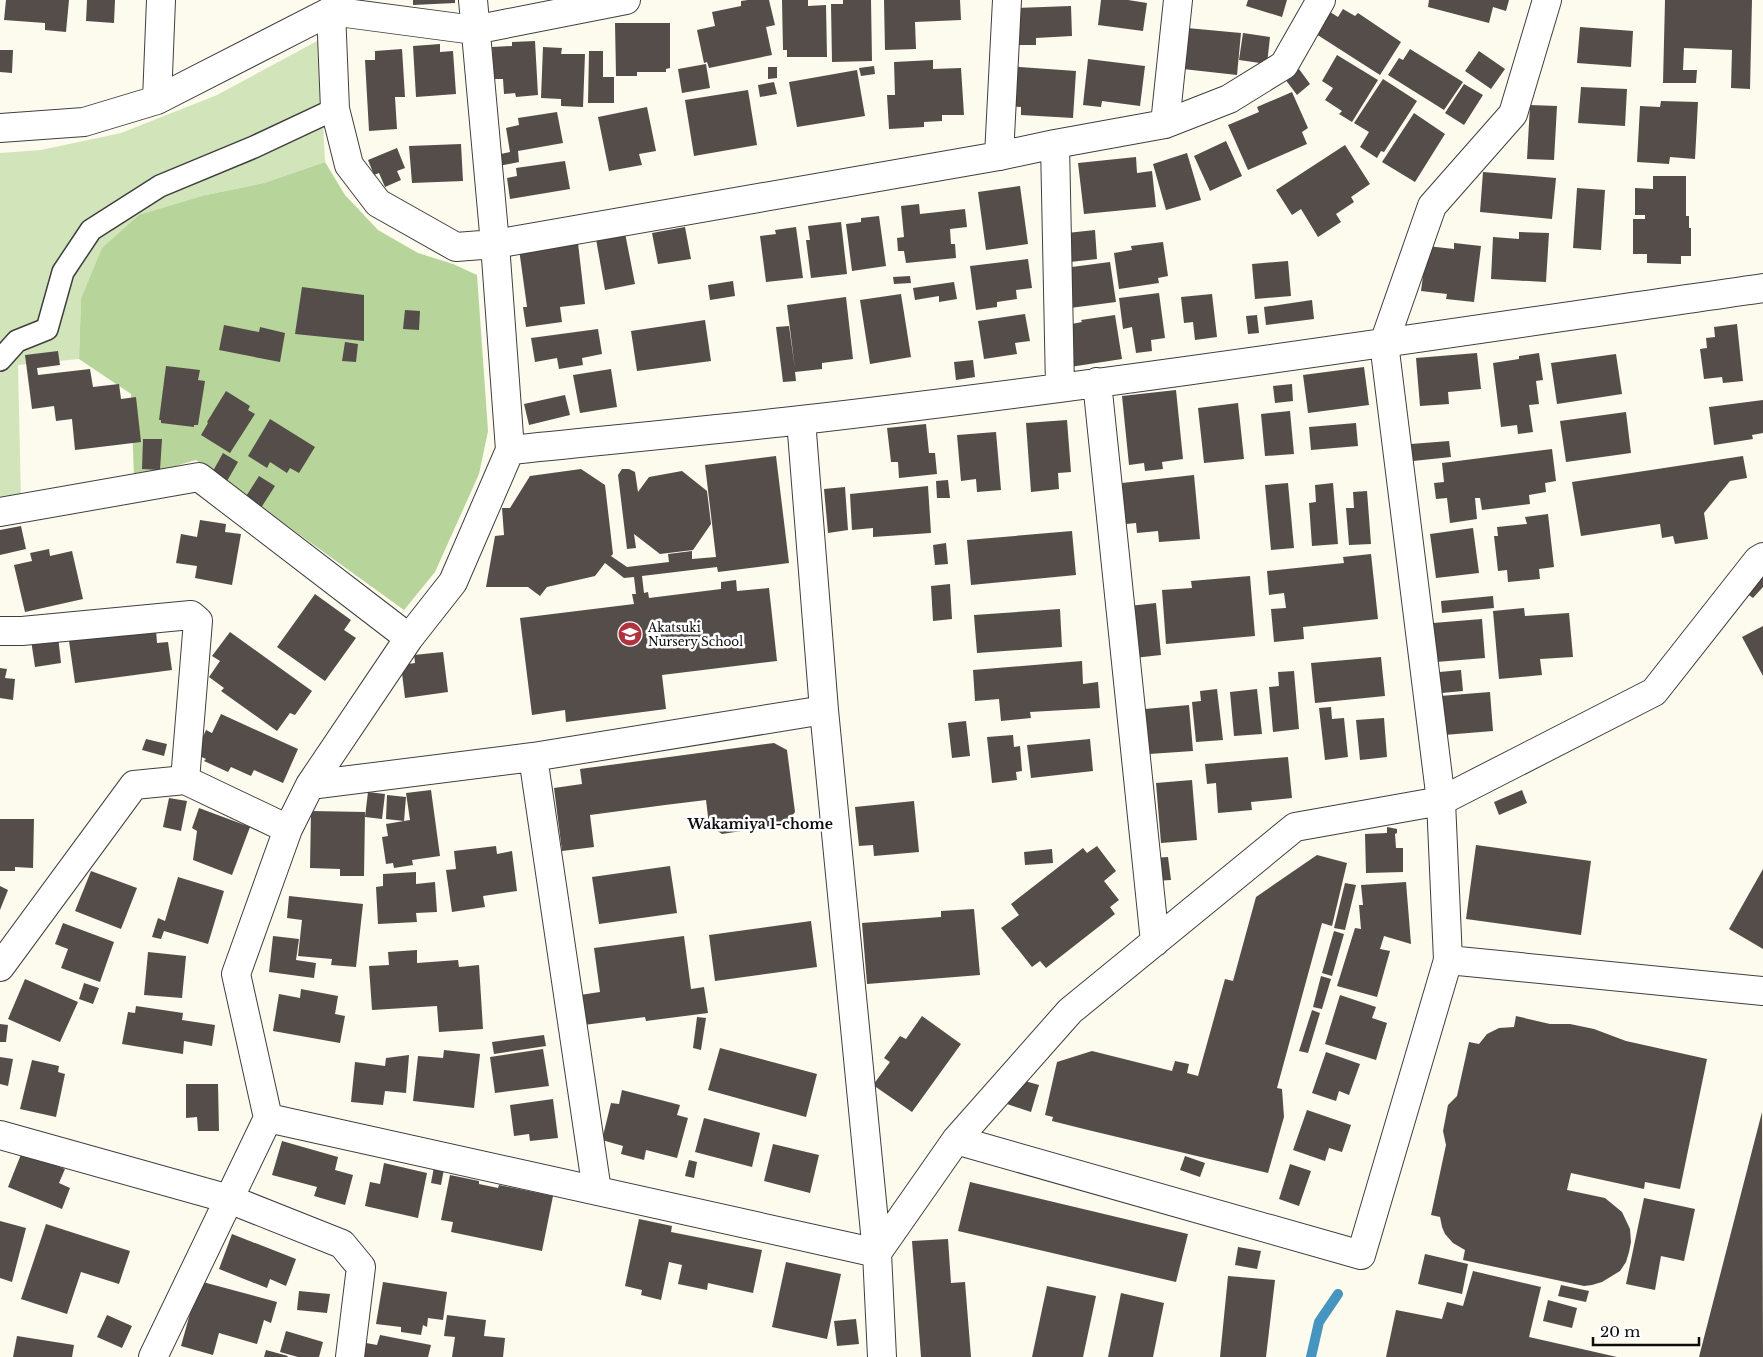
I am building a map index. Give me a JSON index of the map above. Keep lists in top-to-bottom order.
{
  "districts": ["Wakamiya 1-chome"],
  "places": {
    "school or university": ["Akatsuki Nursery School"]
  },
  "scale_bar": "20 m"
}
